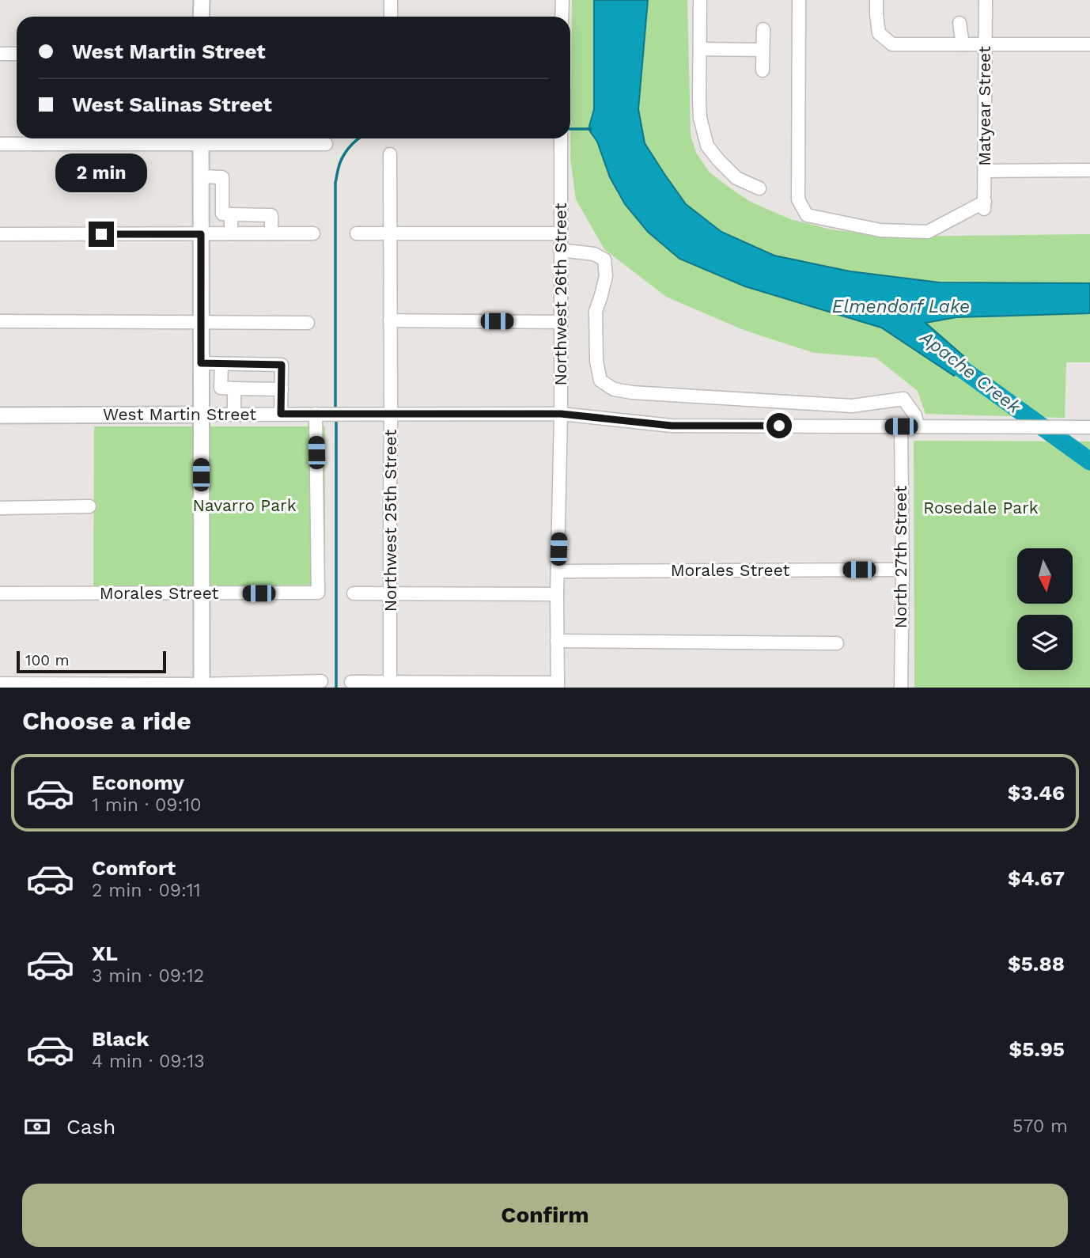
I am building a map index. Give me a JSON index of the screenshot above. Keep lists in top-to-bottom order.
{
  "streets": {
    "main road": ["West Martin Street"],
    "street": [
      "Matyear Street",
      "Northwest 26th Street",
      "Northwest 25th Street",
      "North 27th Street",
      "Morales Street"
    ]
  },
  "crossings": [
    ["Northwest 26th Street", "West Martin Street"],
    ["Northwest 26th Street", "Morales Street"],
    ["West Martin Street", "Northwest 25th Street"],
    ["West Martin Street", "North 27th Street"],
    ["West Martin Street", "Morales Street"],
    ["North 27th Street", "Morales Street"]
  ],
  "water": ["Elmendorf Lake", "Apache Creek"],
  "parks": ["Navarro Park", "Rosedale Park"],
  "scale_bar": "100 m",
  "north": "bottom",
  "page": {
    "banner": ["West Martin Street", "West Salinas Street"],
    "bubble": "2 min",
    "scale": "100 m",
    "heading": "Choose a ride",
    "list": [
      {
        "name": "Economy",
        "note": "1 min · 09:10",
        "value": "$3.46"
      },
      {
        "name": "Comfort",
        "note": "2 min · 09:11",
        "value": "$4.67"
      },
      {
        "name": "XL",
        "note": "3 min · 09:12",
        "value": "$5.88"
      },
      {
        "name": "Black",
        "note": "4 min · 09:13",
        "value": "$5.95"
      }
    ],
    "pay": ["Cash", "570 m"],
    "buttons": "Confirm"
  }
}
